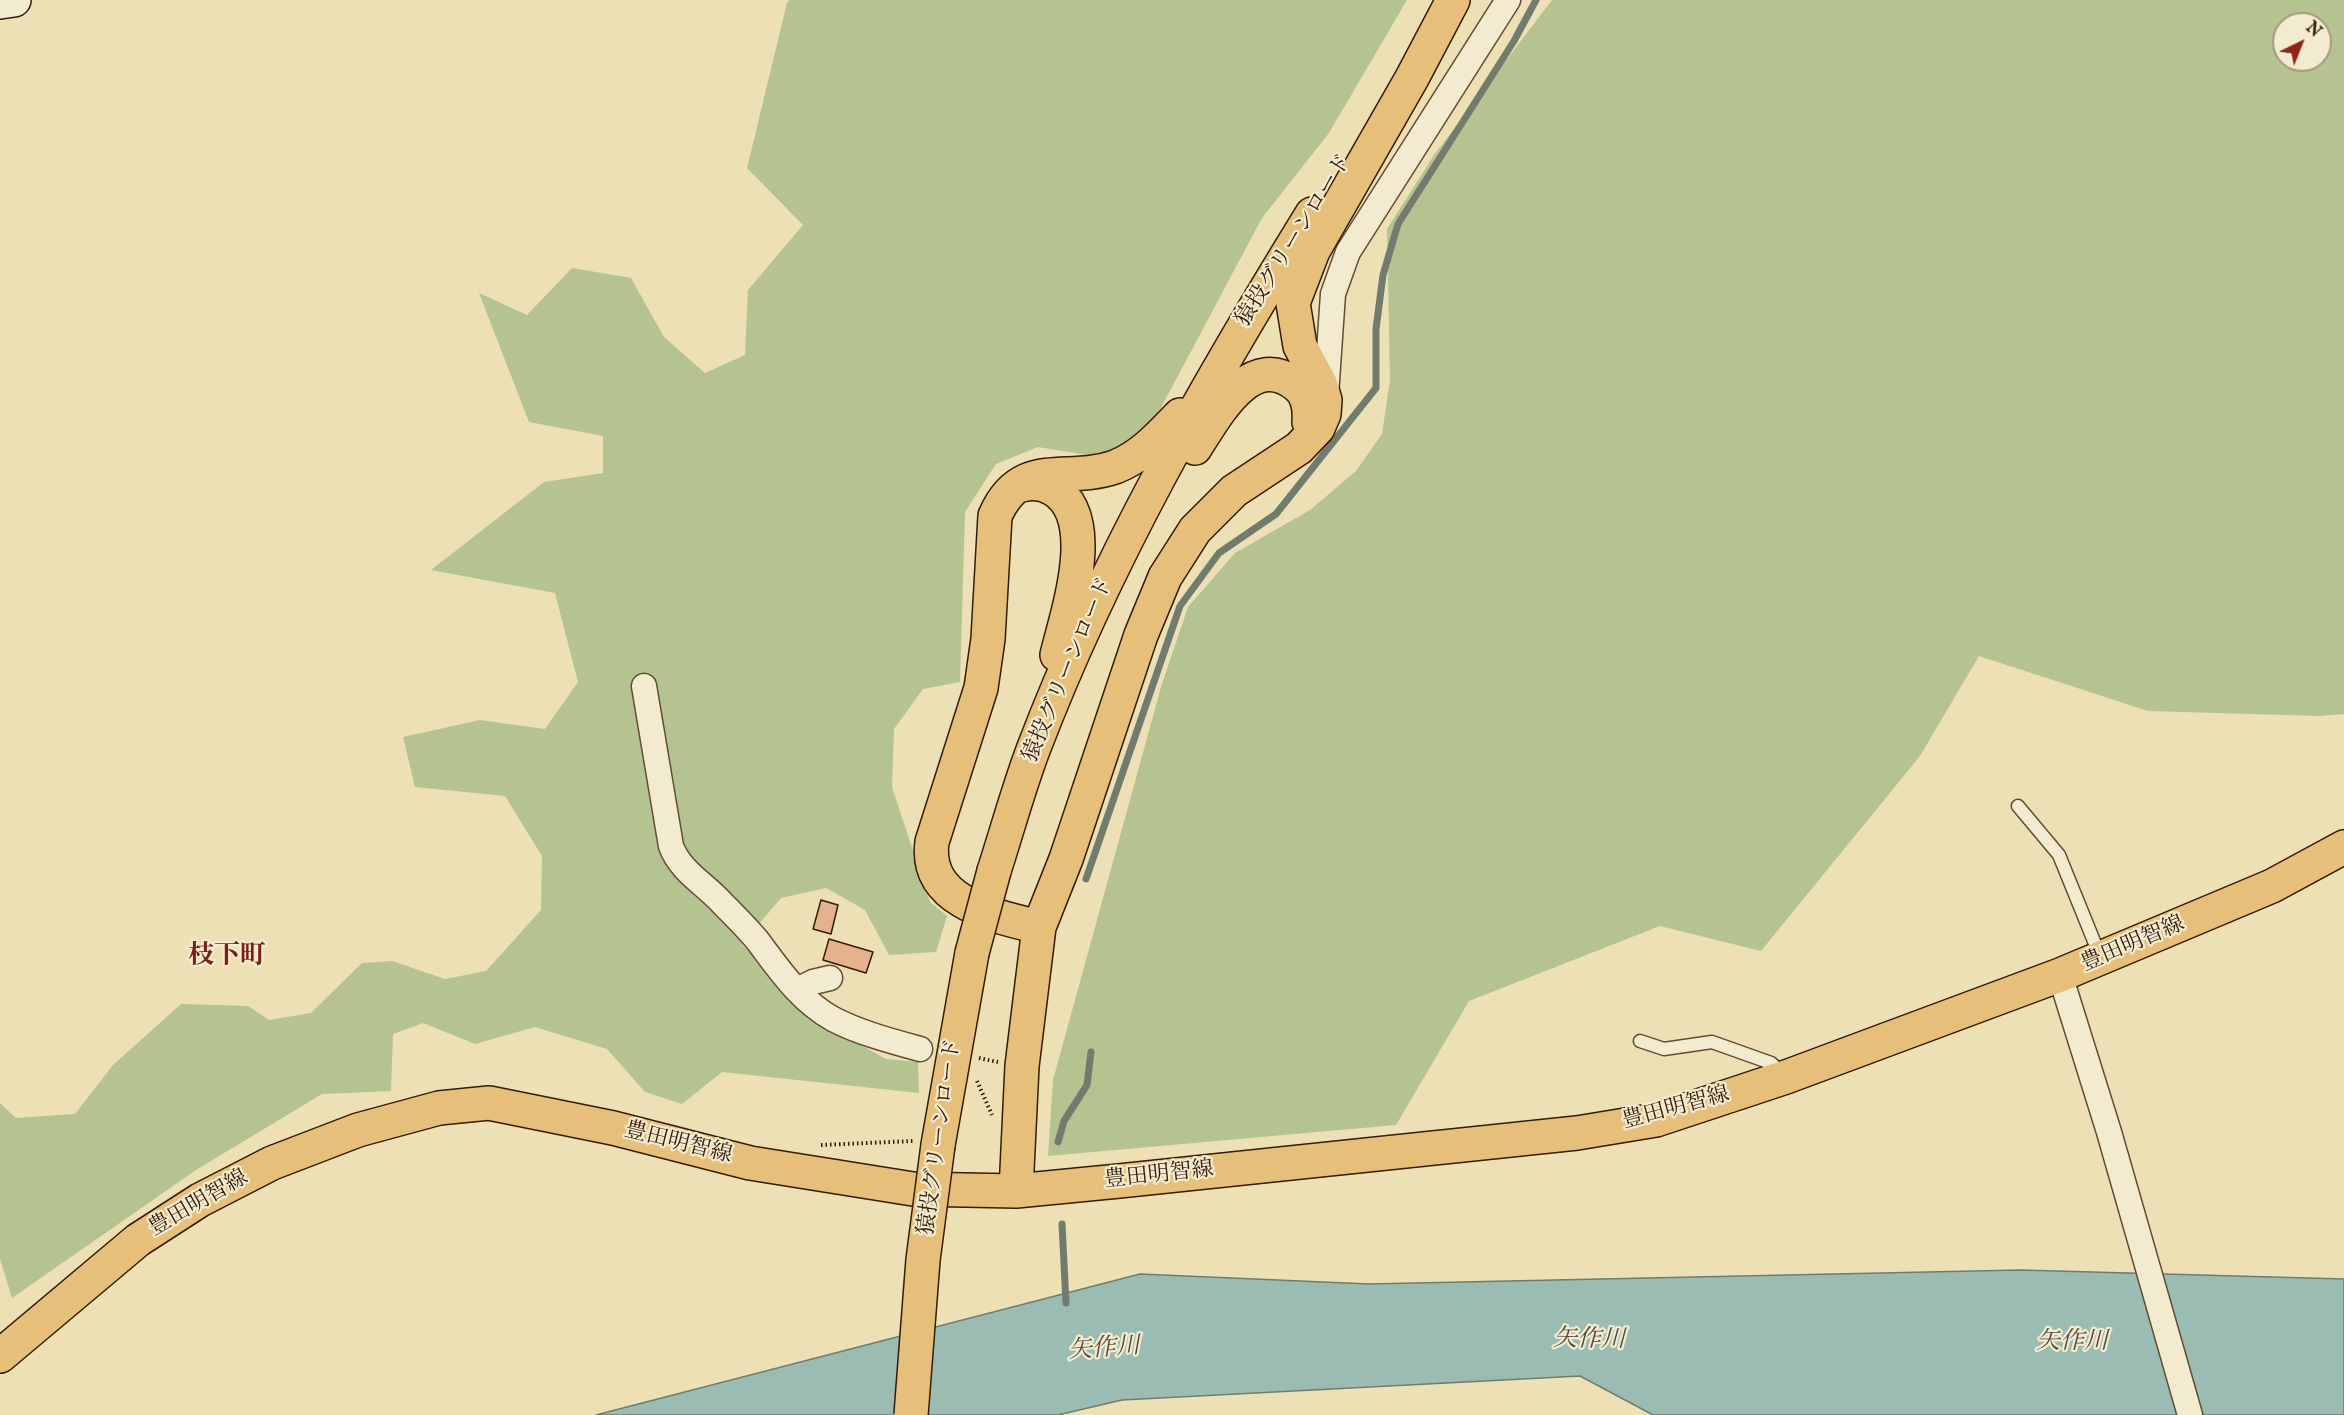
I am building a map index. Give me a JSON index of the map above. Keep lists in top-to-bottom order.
{
  "streets": {
    "main road": ["猿投グリーンロード", "豊田明智線"]
  },
  "districts": ["枝下町"],
  "water": ["矢作川"],
  "north": "top right"
}
